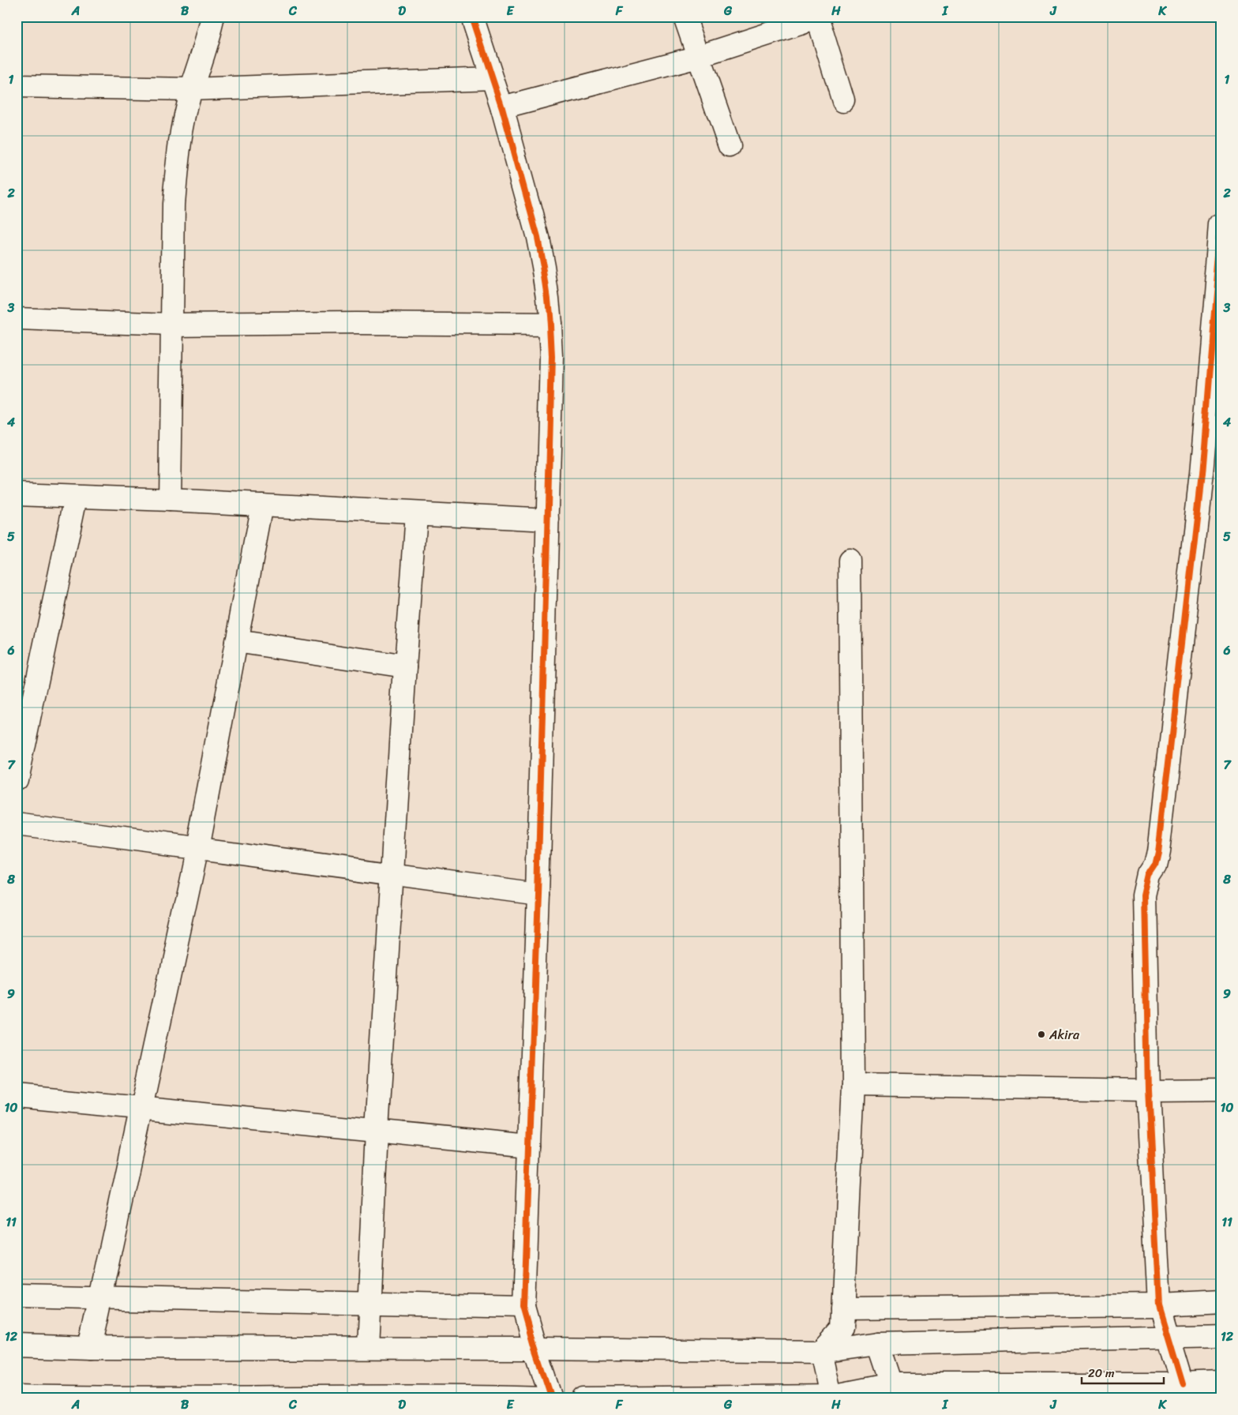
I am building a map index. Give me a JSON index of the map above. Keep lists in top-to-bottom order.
{
  "places": ["Akira"],
  "scale_bar": "20 m",
  "grid": {
    "columns": [
      "A",
      "B",
      "C",
      "D",
      "E",
      "F",
      "G",
      "H",
      "I",
      "J",
      "K"
    ],
    "rows": [
      "1",
      "2",
      "3",
      "4",
      "5",
      "6",
      "7",
      "8",
      "9",
      "10",
      "11",
      "12"
    ]
  }
}
